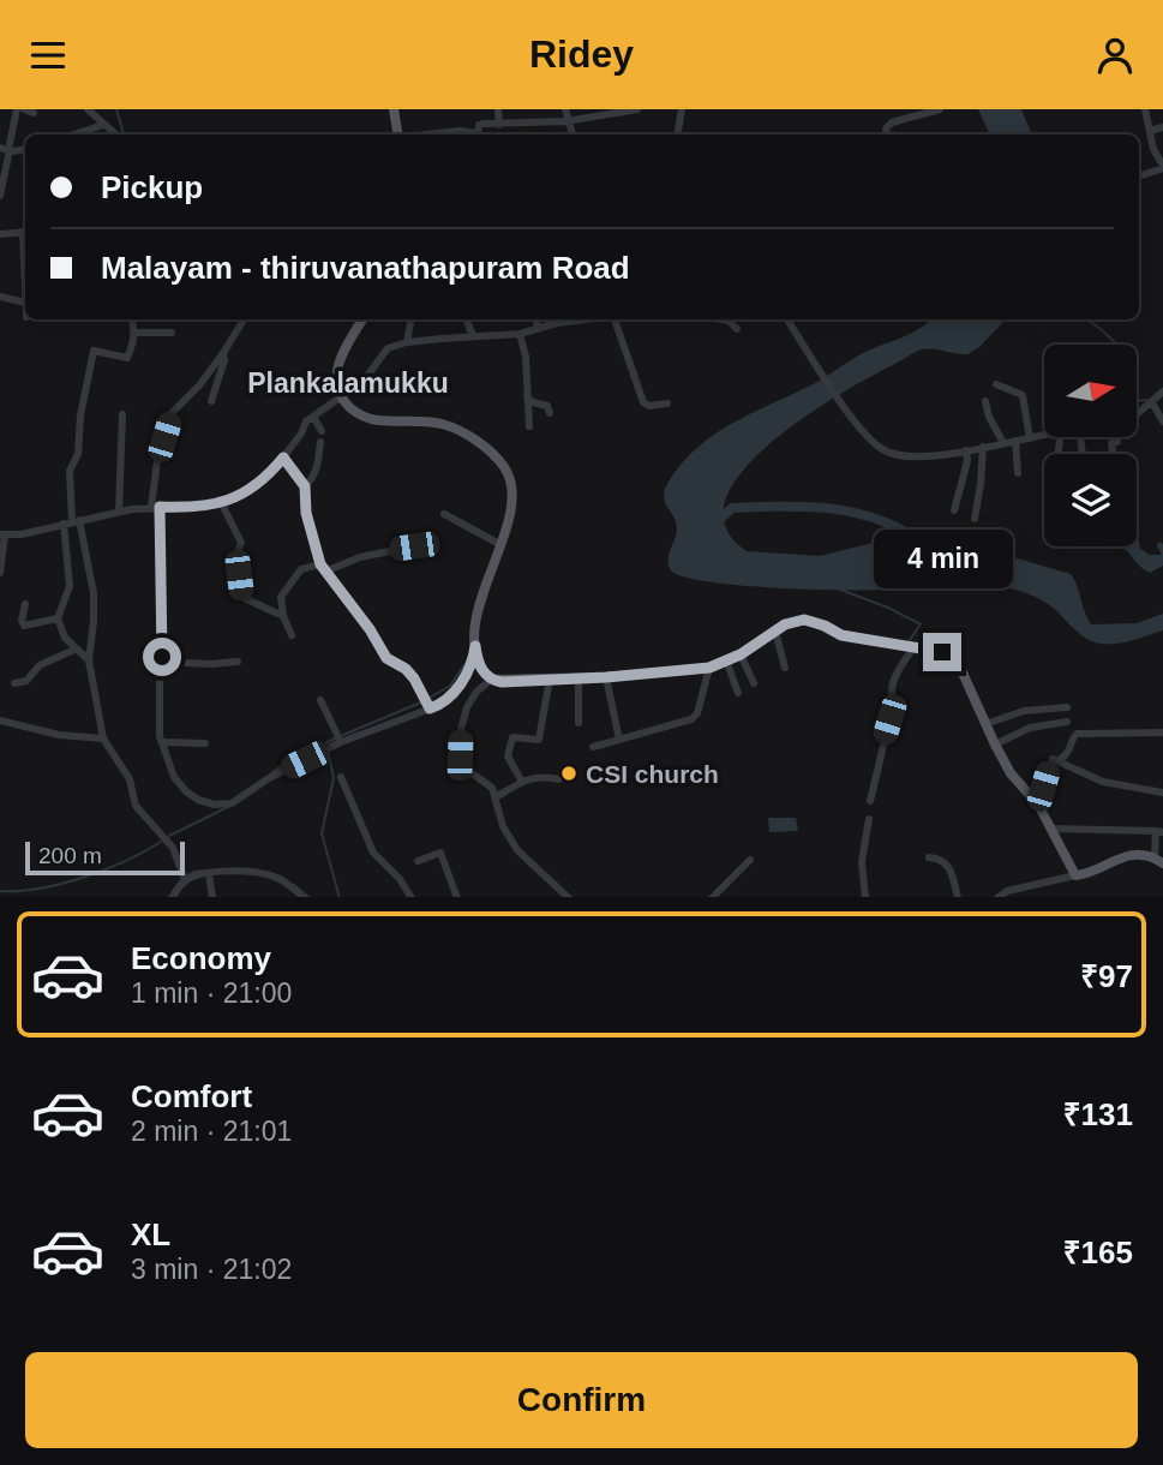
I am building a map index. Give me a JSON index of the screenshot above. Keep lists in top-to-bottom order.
{
  "districts": ["Plankalamukku"],
  "places": ["CSI church"],
  "scale_bar": "200 m",
  "north": "right",
  "page": {
    "header": "Ridey",
    "banner": ["Pickup", "Malayam - thiruvanathapuram Road"],
    "bubble": "4 min",
    "scale": "200 m",
    "list": [
      {
        "name": "Economy",
        "note": "1 min · 21:00",
        "value": "₹97"
      },
      {
        "name": "Comfort",
        "note": "2 min · 21:01",
        "value": "₹131"
      },
      {
        "name": "XL",
        "note": "3 min · 21:02",
        "value": "₹165"
      }
    ],
    "buttons": "Confirm"
  }
}
